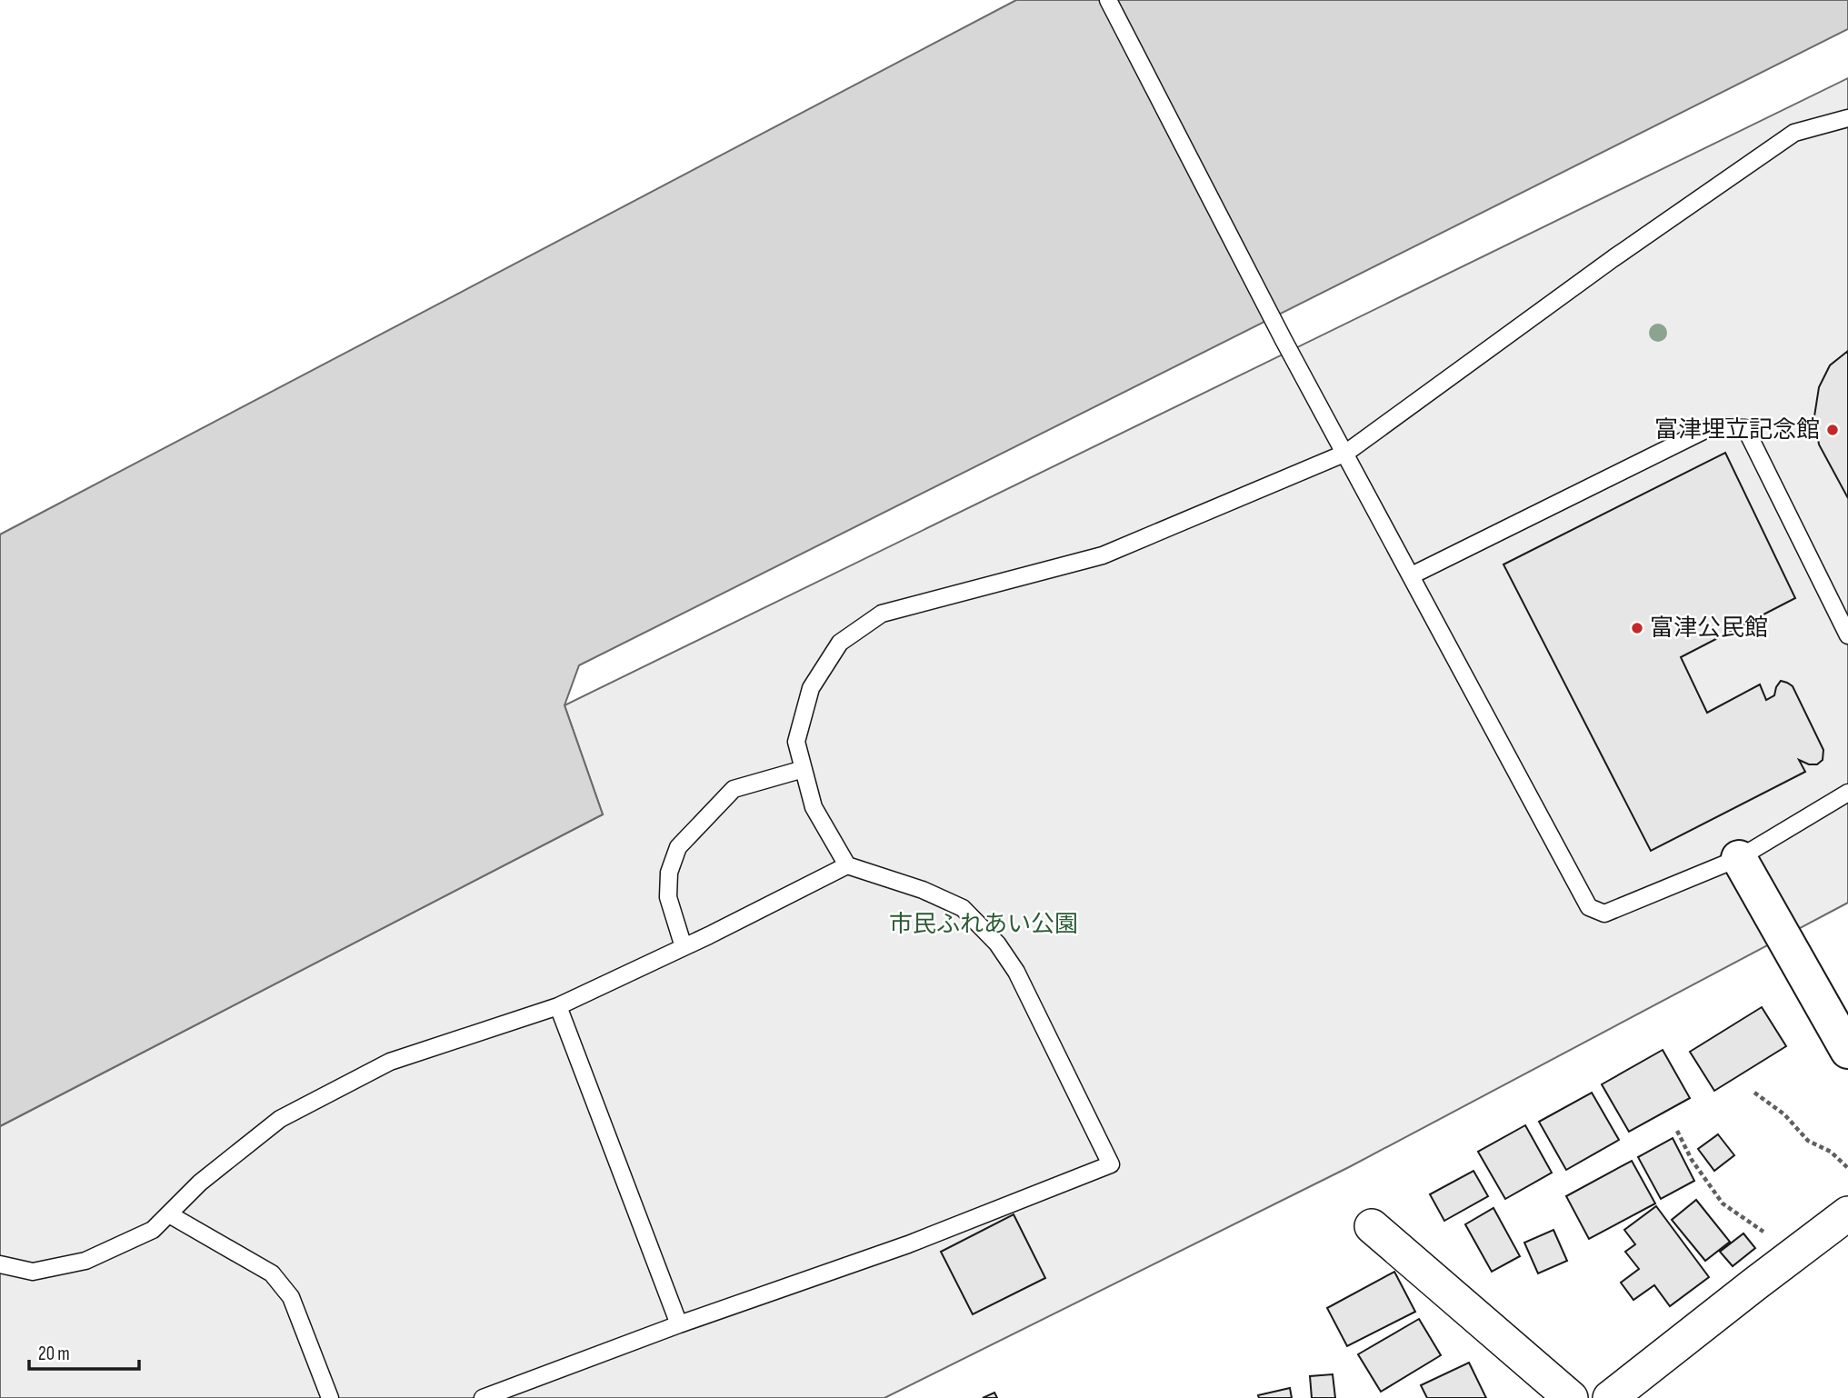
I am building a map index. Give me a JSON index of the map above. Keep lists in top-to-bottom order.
{
  "parks": ["市民ふれあい公園"],
  "places": ["富津埋立記念館", "富津公民館"],
  "scale_bar": "20 m"
}
